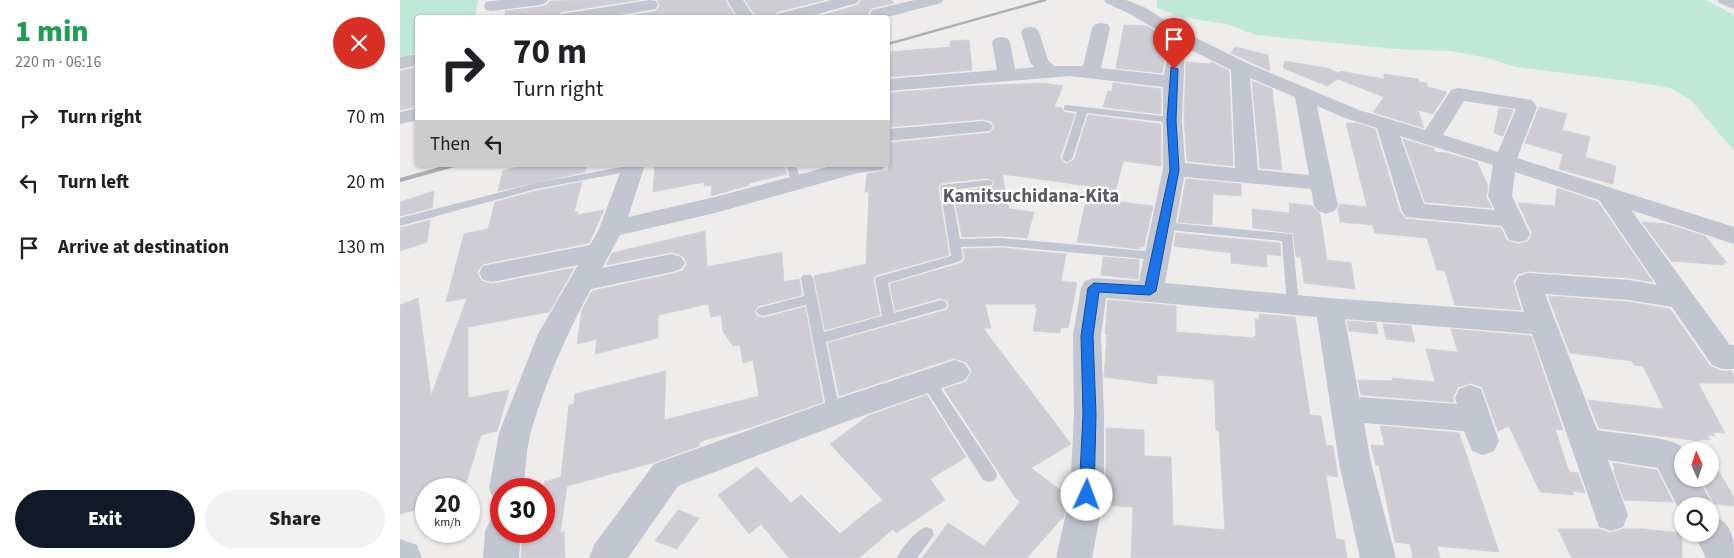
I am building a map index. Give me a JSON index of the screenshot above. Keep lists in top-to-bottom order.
{
  "districts": ["Kamitsuchidana-Kita"],
  "north": "top",
  "page": {
    "heading": ["1 min", "220 m · 06:16"],
    "turn": ["70 m", "Turn right"],
    "list": [
      {
        "name": "Turn right",
        "value": "70 m"
      },
      {
        "name": "Turn left",
        "value": "20 m"
      },
      {
        "name": "Arrive at destination",
        "value": "130 m"
      }
    ],
    "then": "Then",
    "speed": "20 km/h",
    "limit": "30",
    "buttons": ["Exit", "Share"]
  }
}
